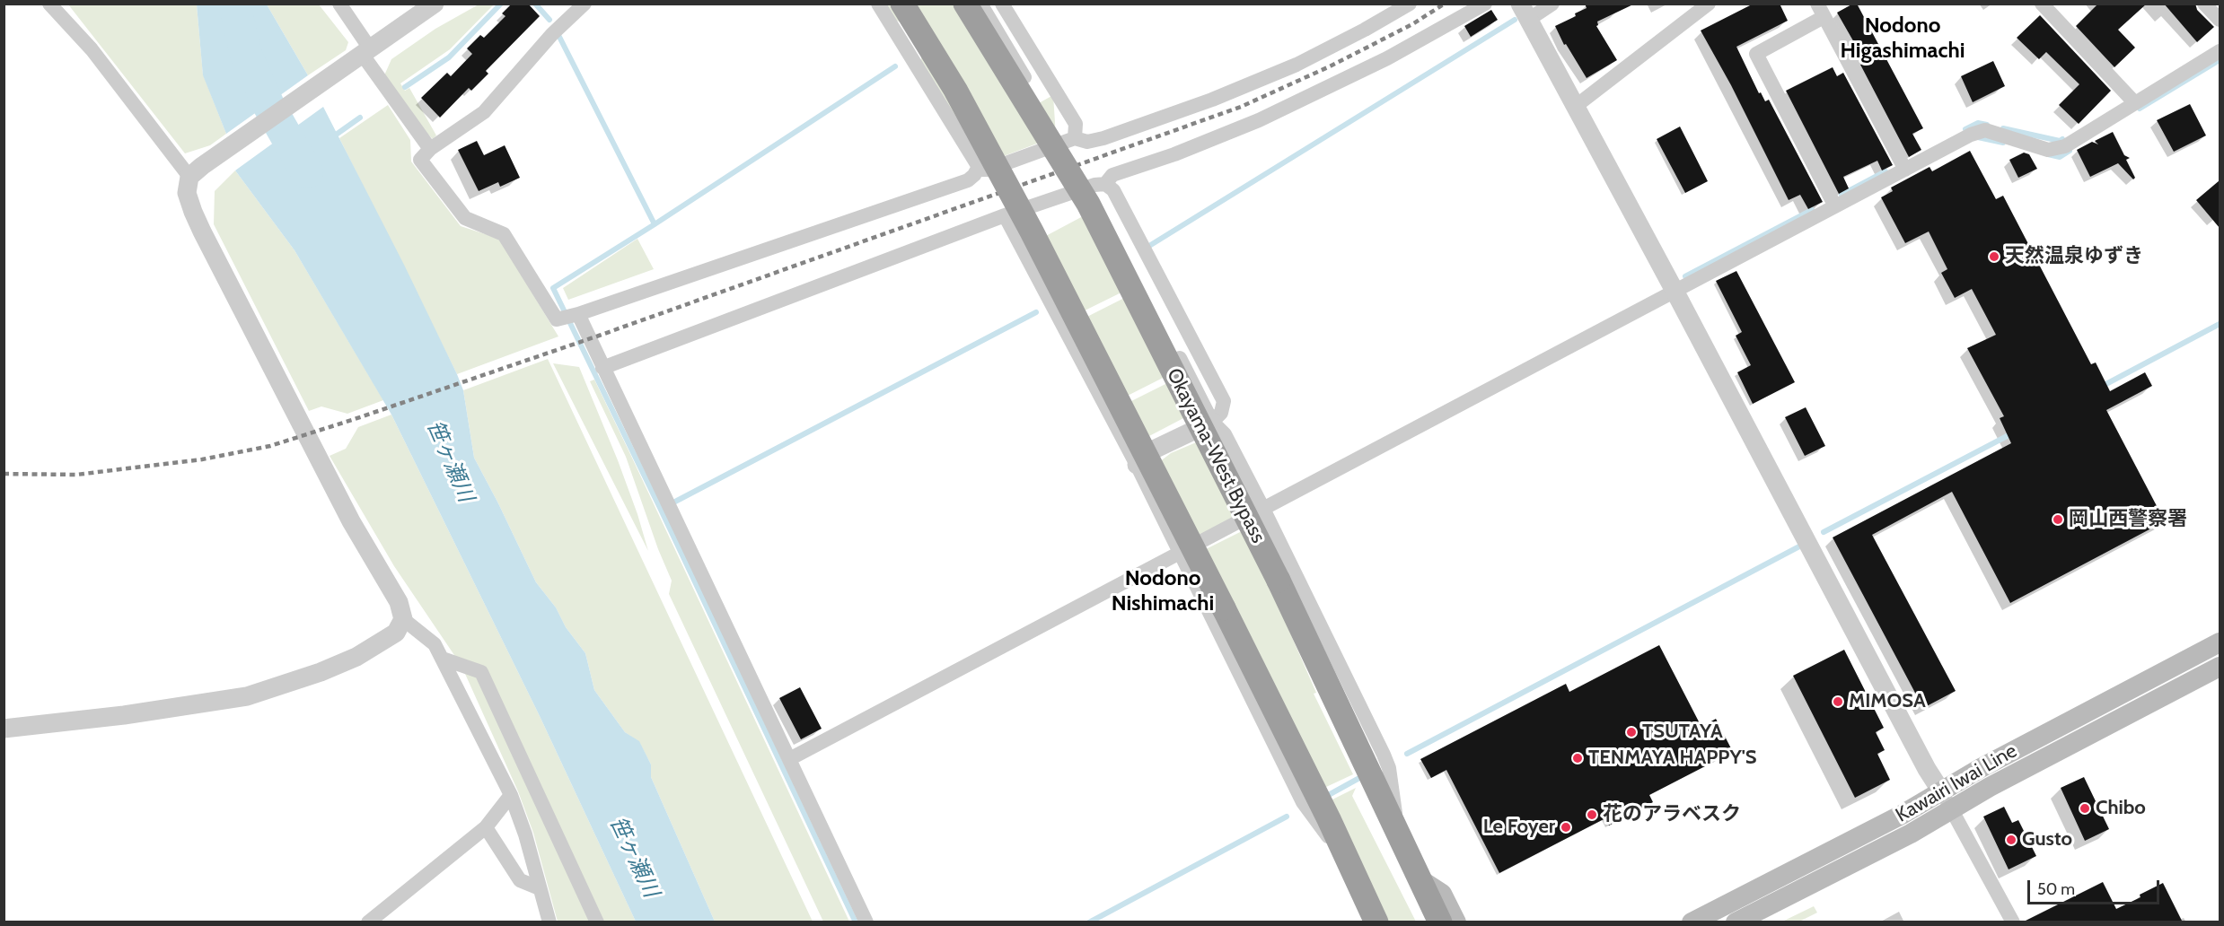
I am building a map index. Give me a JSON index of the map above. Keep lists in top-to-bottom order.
{
  "streets": {
    "highway": ["Okayama-West Bypass"],
    "main road": ["Kawairi Iwai Line"]
  },
  "districts": ["Nodono Higashimachi", "Nodono Nishimachi"],
  "water": ["笹ヶ瀬川"],
  "places": [
    "天然温泉ゆずき",
    "岡山西警察署",
    "MIMOSA",
    "TSUTAYA",
    "TENMAYA HAPPY'S",
    "Chibo",
    "花のアラベスク",
    "Le Foyer",
    "Gusto"
  ],
  "scale_bar": "50 m"
}
